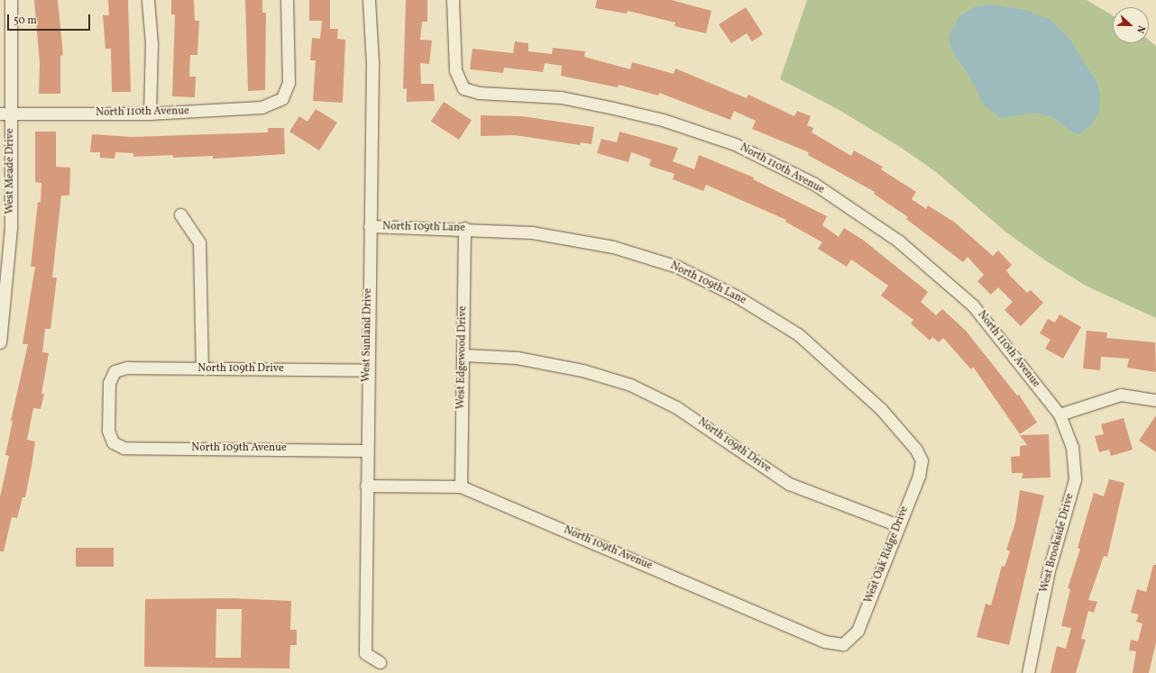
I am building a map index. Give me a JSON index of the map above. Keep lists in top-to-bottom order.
{
  "streets": {
    "street": [
      "North 110th Avenue",
      "West Meade Drive",
      "North 109th Lane",
      "West Sunland Drive",
      "West Edgewood Drive",
      "North 109th Drive",
      "North 109th Avenue",
      "West Brookside Drive",
      "West Oak Ridge Drive"
    ]
  },
  "crossings": [
    ["North 110th Avenue", "West Meade Drive"],
    ["North 110th Avenue", "West Brookside Drive"],
    ["North 109th Lane", "West Sunland Drive"],
    ["North 109th Lane", "West Edgewood Drive"],
    ["North 109th Lane", "West Oak Ridge Drive"],
    ["West Sunland Drive", "North 109th Drive"],
    ["West Sunland Drive", "North 109th Avenue"],
    ["West Edgewood Drive", "North 109th Drive"],
    ["West Edgewood Drive", "North 109th Avenue"],
    ["North 109th Drive", "North 109th Avenue"],
    ["North 109th Drive", "West Oak Ridge Drive"],
    ["North 109th Avenue", "West Oak Ridge Drive"]
  ],
  "scale_bar": "50 m",
  "north": "right"
}
